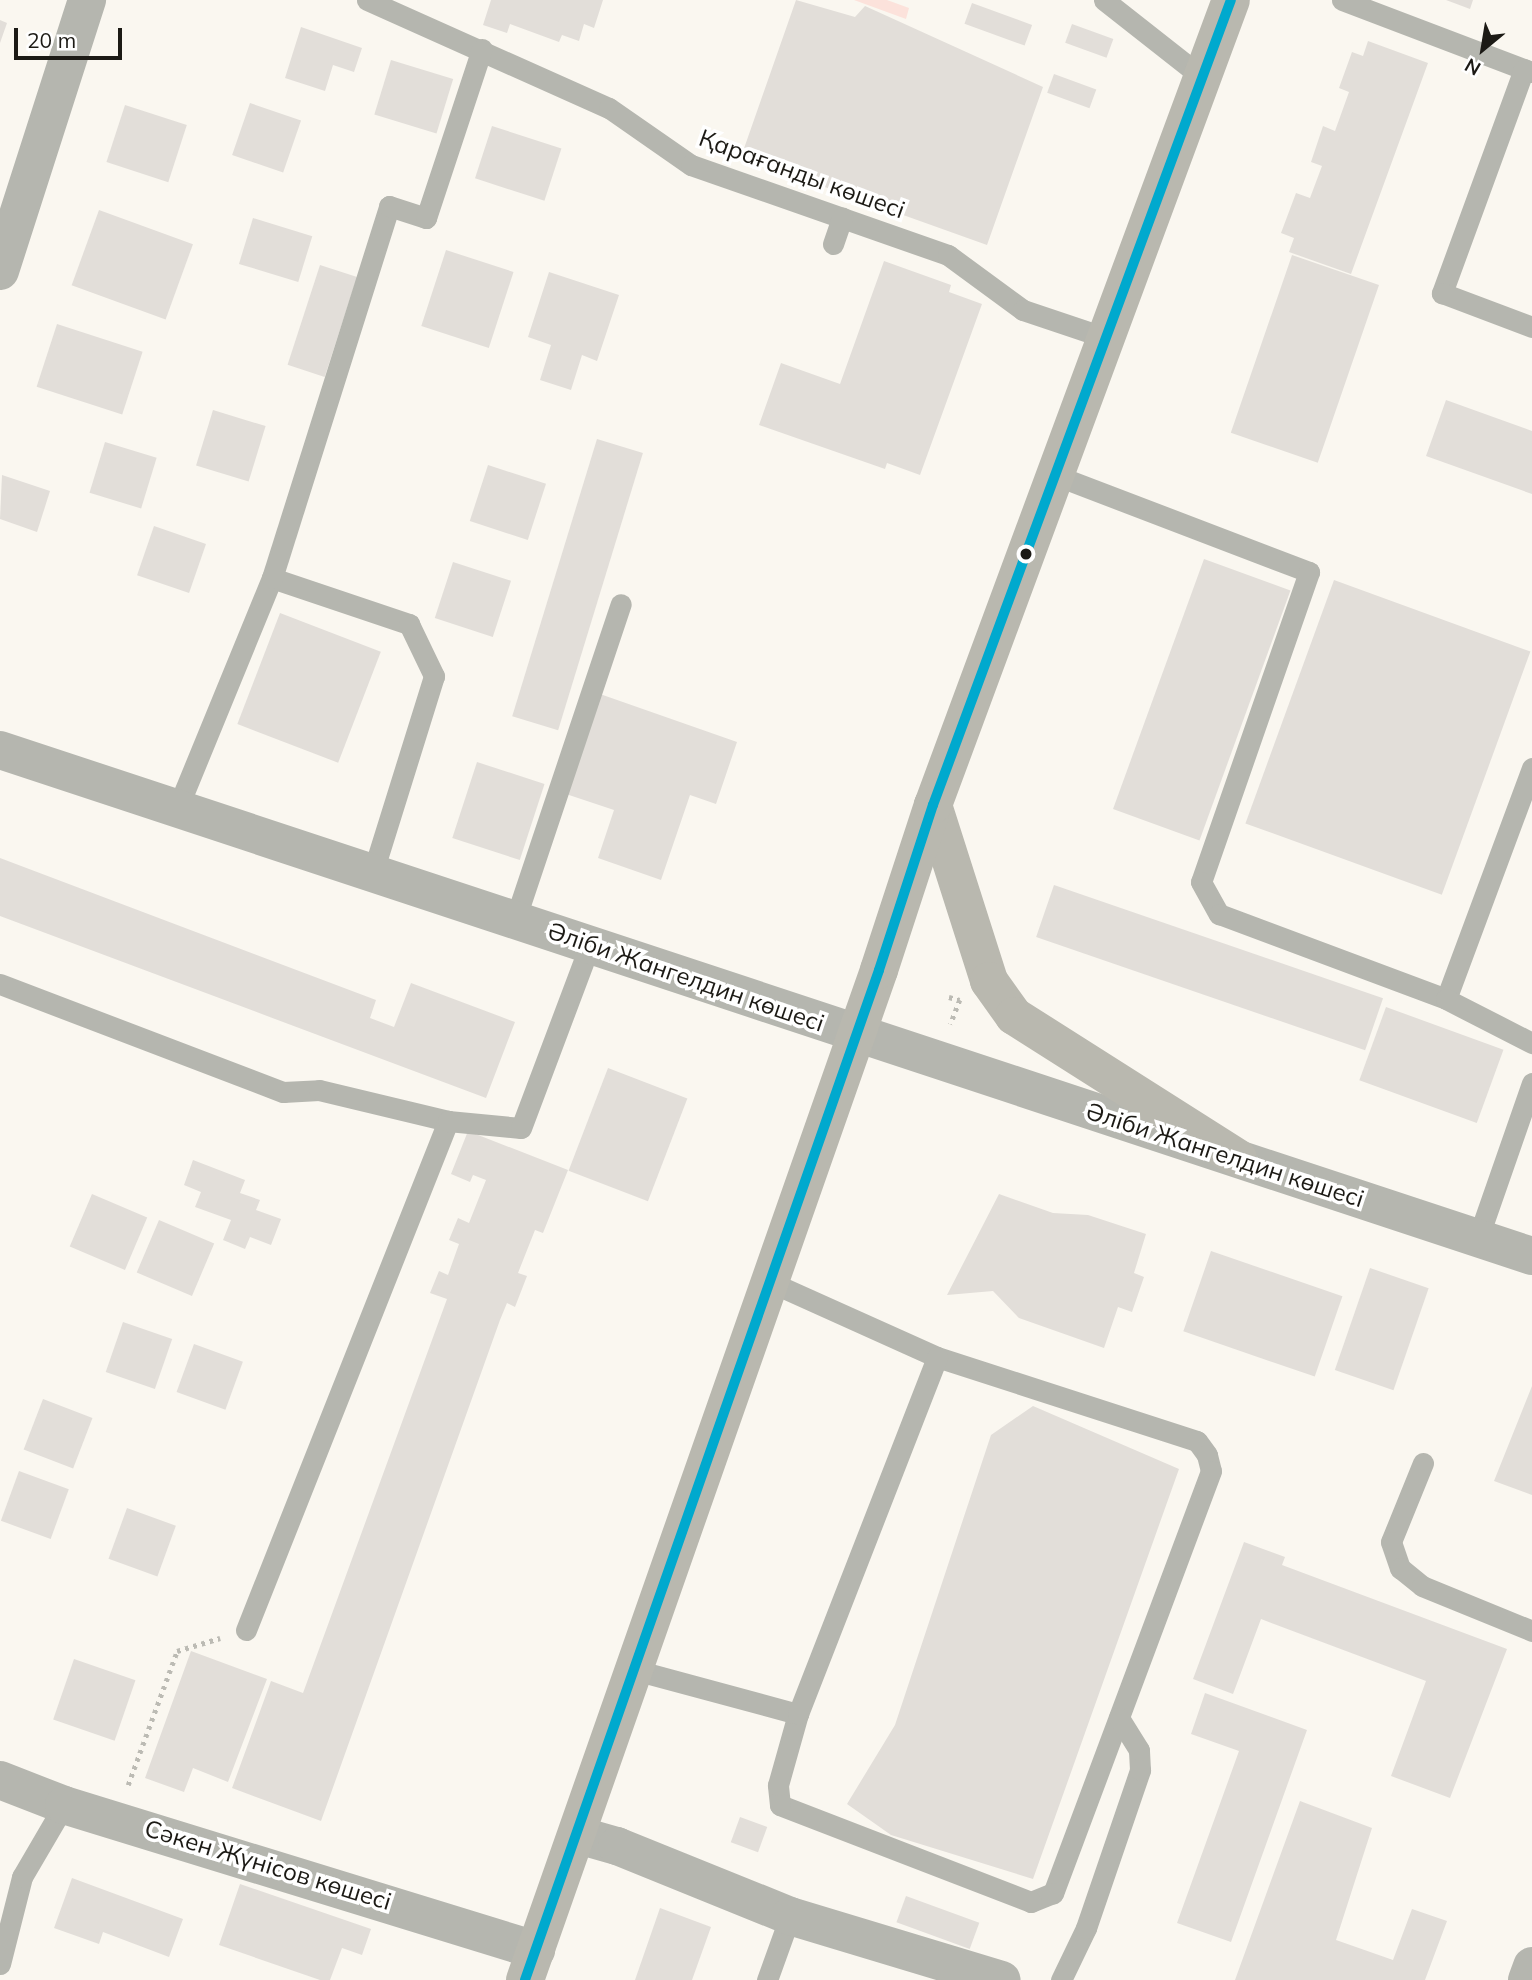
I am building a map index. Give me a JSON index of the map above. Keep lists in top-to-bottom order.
{
  "streets": {
    "street": ["Әліби Жангелдин көшесі", "Сәкен Жүнісов көшесі"],
    "lane": ["Қарағанды көшесі"]
  },
  "scale_bar": "20 m",
  "north": "bottom left"
}
